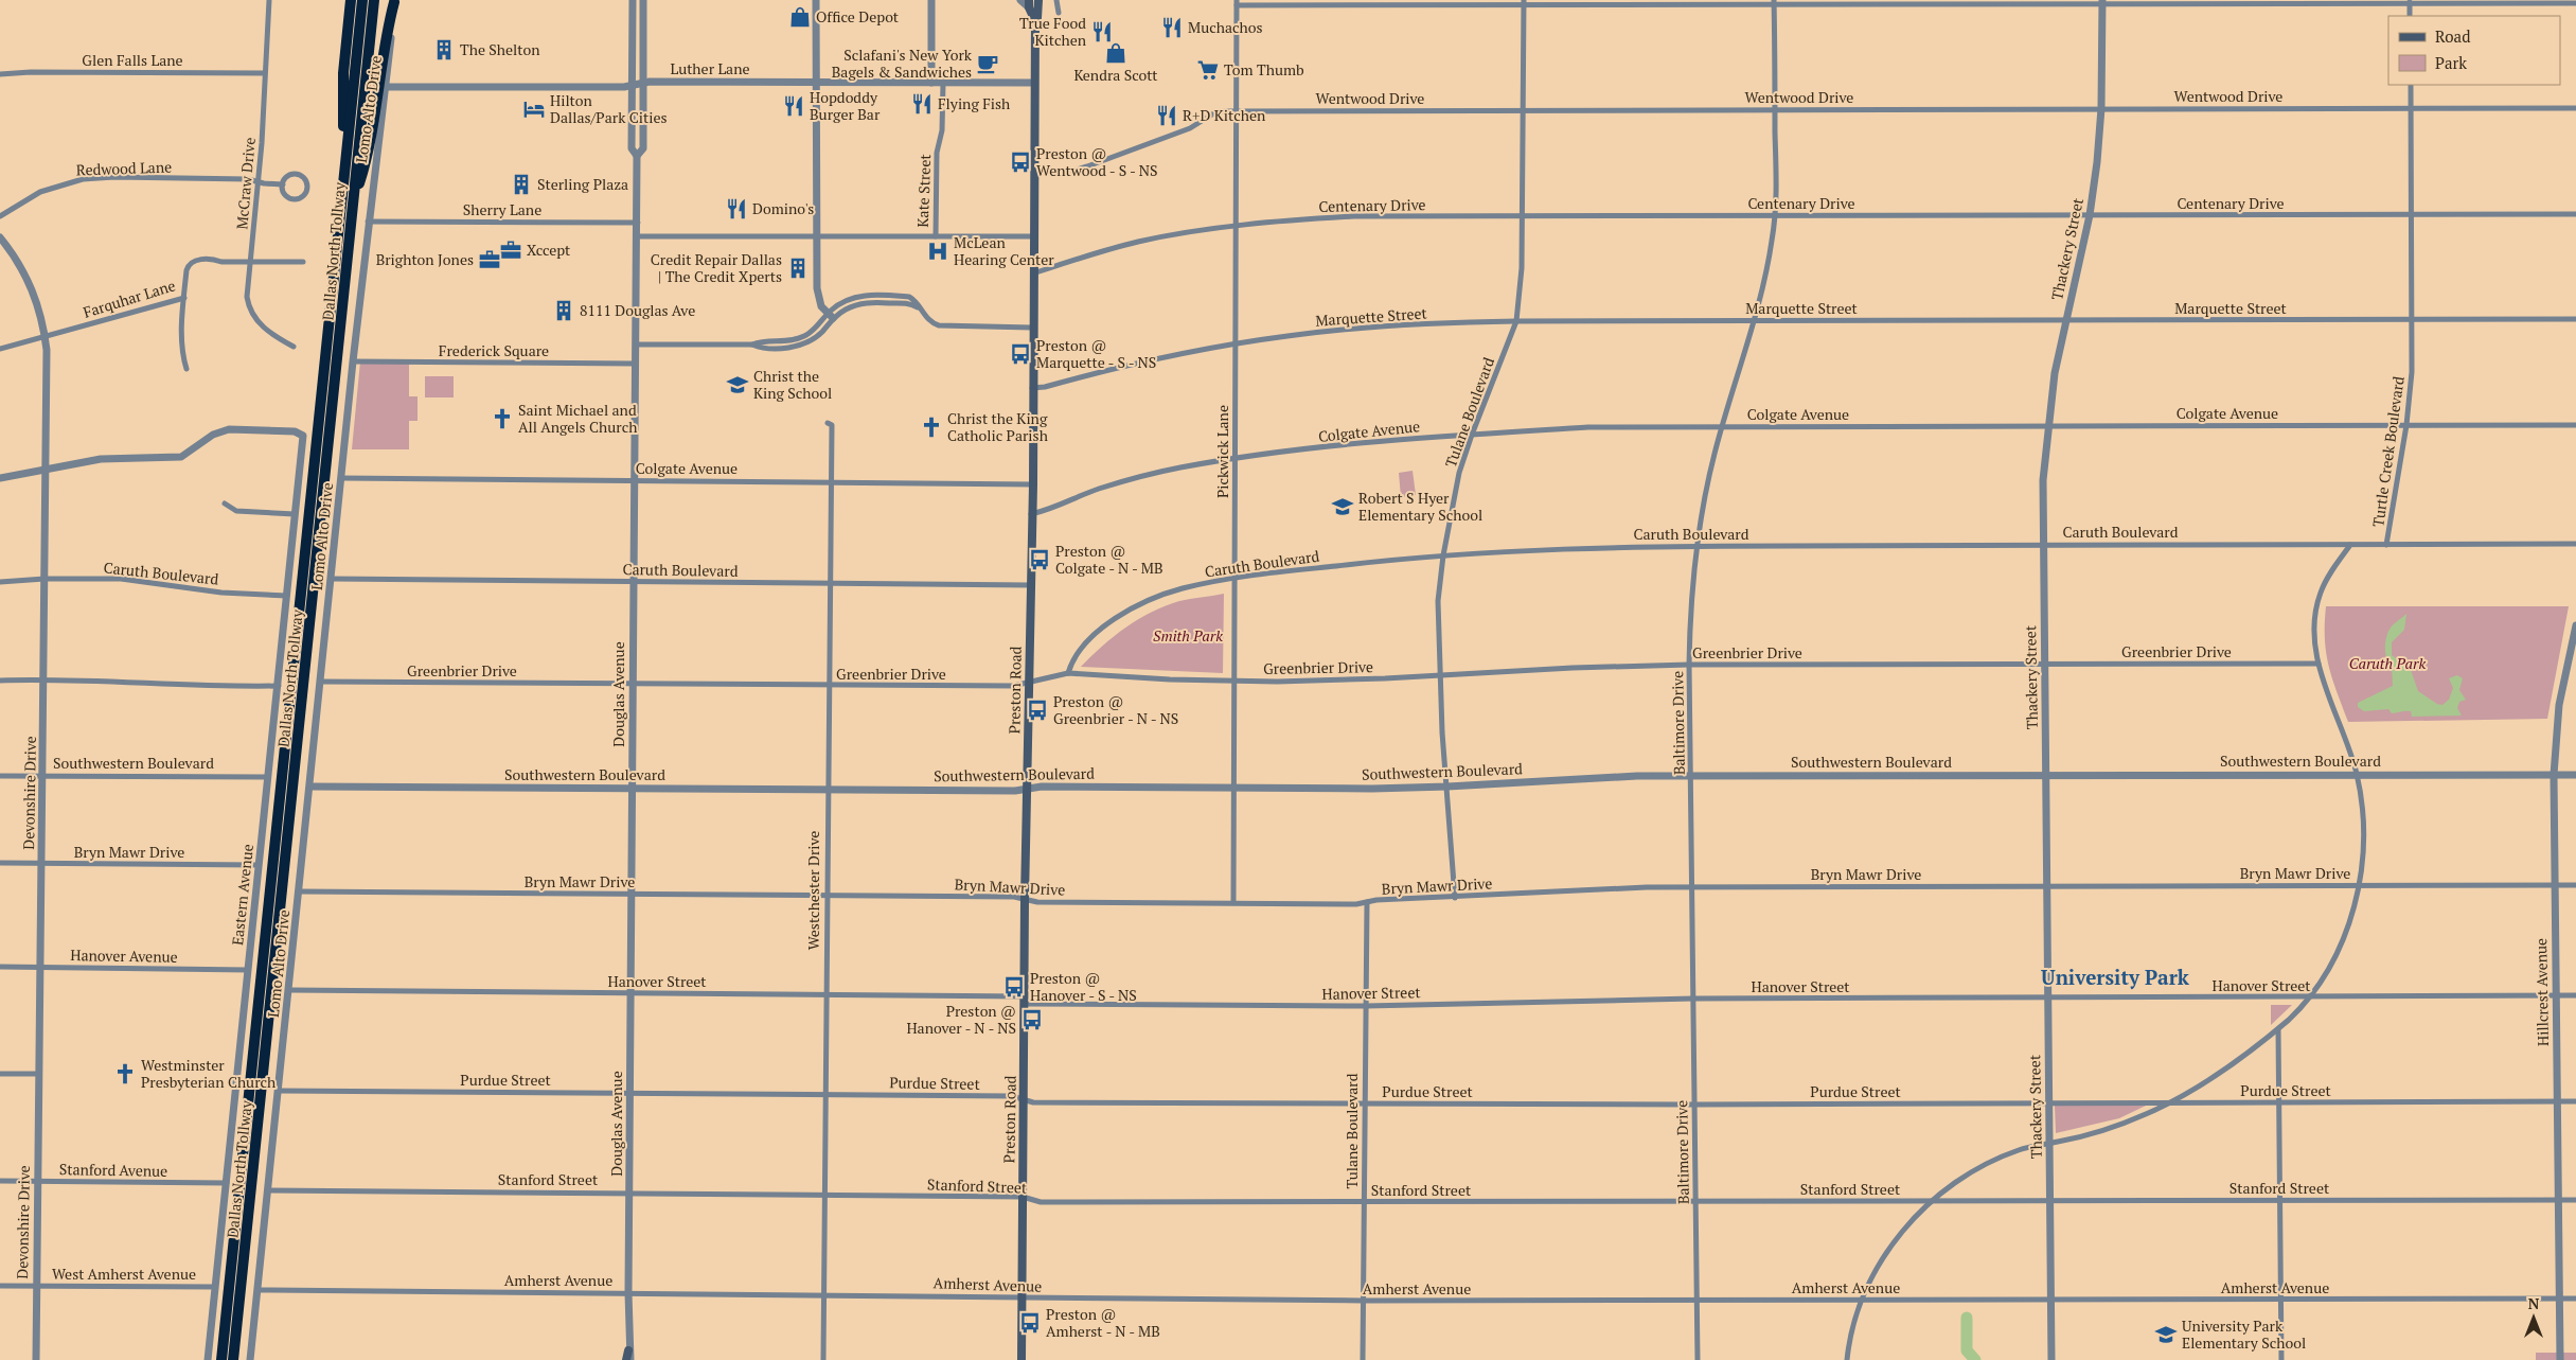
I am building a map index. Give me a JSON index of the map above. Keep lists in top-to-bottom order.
{
  "streets": {
    "highway": ["Dallas North Tollway"],
    "main road": ["Preston Road"],
    "street": [
      "Glen Falls Lane",
      "Luther Lane",
      "Wentwood Drive",
      "Lomo Alto Drive",
      "Redwood Lane",
      "McCraw Drive",
      "Kate Street",
      "Centenary Drive",
      "Sherry Lane",
      "Thackery Street",
      "Farquhar Lane",
      "Marquette Street",
      "Frederick Square",
      "Tulane Boulevard",
      "Colgate Avenue",
      "Pickwick Lane",
      "Turtle Creek Boulevard",
      "Caruth Boulevard",
      "Greenbrier Drive",
      "Douglas Avenue",
      "Baltimore Drive",
      "Southwestern Boulevard",
      "Devonshire Drive",
      "Bryn Mawr Drive",
      "Westchester Drive",
      "Eastern Avenue",
      "Hanover Avenue",
      "Hanover Street",
      "Hillcrest Avenue",
      "Purdue Street",
      "Stanford Avenue",
      "Stanford Street",
      "West Amherst Avenue",
      "Amherst Avenue"
    ]
  },
  "crossings": [
    ["Glen Falls Lane", "McCraw Drive"],
    ["Luther Lane", "Lomo Alto Drive"],
    ["Luther Lane", "Kate Street"],
    ["Luther Lane", "Preston Road"],
    ["Luther Lane", "Douglas Avenue"],
    ["Wentwood Drive", "Thackery Street"],
    ["Wentwood Drive", "Tulane Boulevard"],
    ["Wentwood Drive", "Pickwick Lane"],
    ["Wentwood Drive", "Turtle Creek Boulevard"],
    ["Wentwood Drive", "Preston Road"],
    ["Wentwood Drive", "Baltimore Drive"],
    ["Lomo Alto Drive", "Sherry Lane"],
    ["Lomo Alto Drive", "Frederick Square"],
    ["Lomo Alto Drive", "Colgate Avenue"],
    ["Lomo Alto Drive", "Caruth Boulevard"],
    ["Lomo Alto Drive", "Greenbrier Drive"],
    ["Lomo Alto Drive", "Southwestern Boulevard"],
    ["Lomo Alto Drive", "Bryn Mawr Drive"],
    ["Lomo Alto Drive", "Hanover Street"],
    ["Lomo Alto Drive", "Purdue Street"],
    ["Lomo Alto Drive", "Stanford Street"],
    ["Lomo Alto Drive", "Amherst Avenue"],
    ["Redwood Lane", "McCraw Drive"],
    ["McCraw Drive", "Farquhar Lane"],
    ["Centenary Drive", "Thackery Street"],
    ["Centenary Drive", "Tulane Boulevard"],
    ["Centenary Drive", "Pickwick Lane"],
    ["Centenary Drive", "Turtle Creek Boulevard"],
    ["Centenary Drive", "Preston Road"],
    ["Centenary Drive", "Baltimore Drive"],
    ["Sherry Lane", "Douglas Avenue"],
    ["Thackery Street", "Marquette Street"],
    ["Thackery Street", "Colgate Avenue"],
    ["Thackery Street", "Caruth Boulevard"],
    ["Thackery Street", "Greenbrier Drive"],
    ["Thackery Street", "Southwestern Boulevard"],
    ["Thackery Street", "Bryn Mawr Drive"],
    ["Thackery Street", "Hanover Street"],
    ["Thackery Street", "Purdue Street"],
    ["Thackery Street", "Stanford Street"],
    ["Thackery Street", "Amherst Avenue"],
    ["Farquhar Lane", "Devonshire Drive"],
    ["Marquette Street", "Tulane Boulevard"],
    ["Marquette Street", "Pickwick Lane"],
    ["Marquette Street", "Turtle Creek Boulevard"],
    ["Marquette Street", "Preston Road"],
    ["Marquette Street", "Baltimore Drive"],
    ["Frederick Square", "Douglas Avenue"],
    ["Tulane Boulevard", "Colgate Avenue"],
    ["Tulane Boulevard", "Caruth Boulevard"],
    ["Tulane Boulevard", "Greenbrier Drive"],
    ["Tulane Boulevard", "Southwestern Boulevard"],
    ["Tulane Boulevard", "Bryn Mawr Drive"],
    ["Tulane Boulevard", "Hanover Street"],
    ["Tulane Boulevard", "Purdue Street"],
    ["Tulane Boulevard", "Stanford Street"],
    ["Tulane Boulevard", "Amherst Avenue"],
    ["Colgate Avenue", "Pickwick Lane"],
    ["Colgate Avenue", "Turtle Creek Boulevard"],
    ["Colgate Avenue", "Preston Road"],
    ["Colgate Avenue", "Douglas Avenue"],
    ["Colgate Avenue", "Baltimore Drive"],
    ["Colgate Avenue", "Westchester Drive"],
    ["Pickwick Lane", "Caruth Boulevard"],
    ["Pickwick Lane", "Greenbrier Drive"],
    ["Pickwick Lane", "Southwestern Boulevard"],
    ["Pickwick Lane", "Bryn Mawr Drive"],
    ["Turtle Creek Boulevard", "Caruth Boulevard"],
    ["Caruth Boulevard", "Greenbrier Drive"],
    ["Caruth Boulevard", "Preston Road"],
    ["Caruth Boulevard", "Douglas Avenue"],
    ["Caruth Boulevard", "Baltimore Drive"],
    ["Caruth Boulevard", "Devonshire Drive"],
    ["Caruth Boulevard", "Westchester Drive"],
    ["Caruth Boulevard", "Eastern Avenue"],
    ["Greenbrier Drive", "Preston Road"],
    ["Greenbrier Drive", "Douglas Avenue"],
    ["Greenbrier Drive", "Baltimore Drive"],
    ["Greenbrier Drive", "Westchester Drive"],
    ["Preston Road", "Southwestern Boulevard"],
    ["Preston Road", "Bryn Mawr Drive"],
    ["Preston Road", "Hanover Street"],
    ["Preston Road", "Purdue Street"],
    ["Preston Road", "Stanford Street"],
    ["Preston Road", "Amherst Avenue"],
    ["Douglas Avenue", "Southwestern Boulevard"],
    ["Douglas Avenue", "Bryn Mawr Drive"],
    ["Douglas Avenue", "Hanover Street"],
    ["Douglas Avenue", "Purdue Street"],
    ["Douglas Avenue", "Stanford Street"],
    ["Douglas Avenue", "Amherst Avenue"],
    ["Baltimore Drive", "Southwestern Boulevard"],
    ["Baltimore Drive", "Bryn Mawr Drive"],
    ["Baltimore Drive", "Hanover Street"],
    ["Baltimore Drive", "Purdue Street"],
    ["Baltimore Drive", "Stanford Street"],
    ["Baltimore Drive", "Amherst Avenue"],
    ["Southwestern Boulevard", "Devonshire Drive"],
    ["Southwestern Boulevard", "Westchester Drive"],
    ["Southwestern Boulevard", "Eastern Avenue"],
    ["Southwestern Boulevard", "Hillcrest Avenue"],
    ["Devonshire Drive", "Bryn Mawr Drive"],
    ["Devonshire Drive", "Eastern Avenue"],
    ["Devonshire Drive", "Hanover Avenue"],
    ["Devonshire Drive", "Stanford Avenue"],
    ["Devonshire Drive", "West Amherst Avenue"],
    ["Bryn Mawr Drive", "Westchester Drive"],
    ["Bryn Mawr Drive", "Eastern Avenue"],
    ["Bryn Mawr Drive", "Hillcrest Avenue"],
    ["Westchester Drive", "Hanover Street"],
    ["Westchester Drive", "Purdue Street"],
    ["Westchester Drive", "Stanford Street"],
    ["Westchester Drive", "Amherst Avenue"],
    ["Eastern Avenue", "Hanover Avenue"],
    ["Eastern Avenue", "Stanford Avenue"],
    ["Eastern Avenue", "West Amherst Avenue"],
    ["Hanover Street", "Hillcrest Avenue"],
    ["Hillcrest Avenue", "Purdue Street"],
    ["Hillcrest Avenue", "Stanford Street"],
    ["Hillcrest Avenue", "Amherst Avenue"]
  ],
  "districts": ["University Park"],
  "parks": ["Smith Park", "Caruth Park"],
  "places": {
    "shop": ["Office Depot", "Kendra Scott"],
    "restaurant": [
      "Muchachos",
      "True Food Kitchen",
      "Flying Fish",
      "Hopdoddy Burger Bar",
      "R+D Kitchen",
      "Domino's"
    ],
    "building": [
      "The Shelton",
      "Sterling Plaza",
      "Credit Repair Dallas | The Credit Xperts",
      "8111 Douglas Ave"
    ],
    "cafe": ["Sclafani's New York Bagels & Sandwiches"],
    "supermarket": ["Tom Thumb"],
    "hotel": ["Hilton Dallas/Park Cities"],
    "bus stop": [
      "Preston @ Wentwood - S - NS",
      "Preston @ Marquette - S - NS",
      "Preston @ Colgate - N - MB",
      "Preston @ Greenbrier - N - NS",
      "Preston @ Hanover - S - NS",
      "Preston @ Hanover - N - NS",
      "Preston @ Amherst - N - MB"
    ],
    "office": ["Xccept", "Brighton Jones"],
    "hospital": ["McLean Hearing Center"],
    "school or university": ["Christ the King School", "Robert S Hyer Elementary School", "University Park Elementary School"],
    "church": ["Saint Michael and All Angels Church", "Christ the King Catholic Parish", "Westminster Presbyterian Church"]
  },
  "legend": ["Road", "Park"],
  "north": "top"
}
